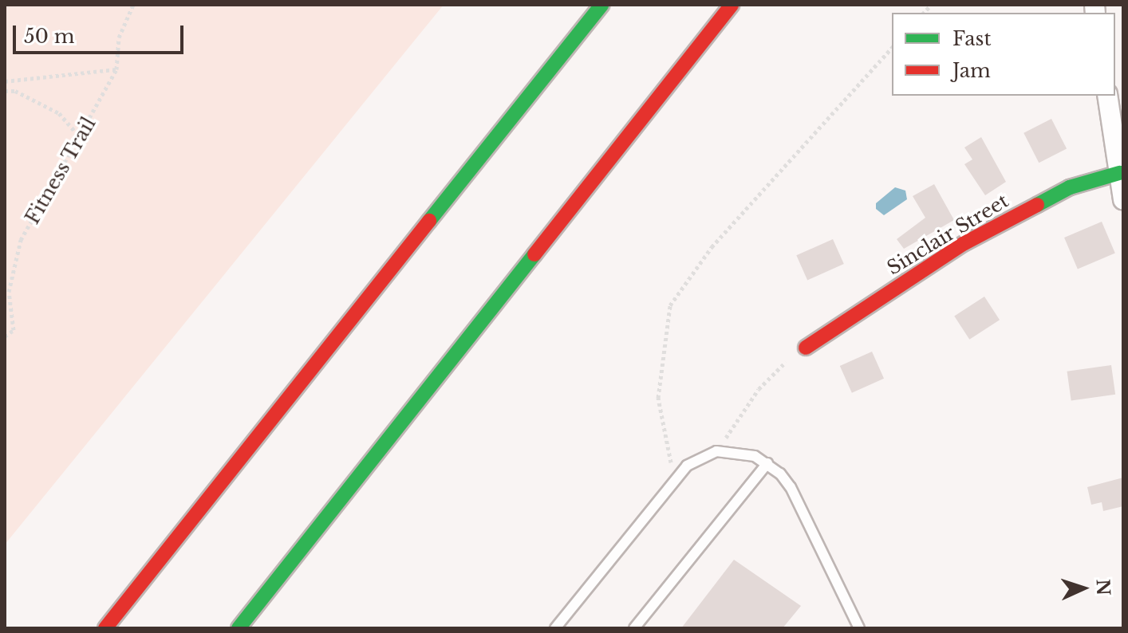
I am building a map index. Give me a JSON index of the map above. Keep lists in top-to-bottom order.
{
  "streets": {
    "main road": ["Sinclair Street"],
    "path": ["Fitness Trail"]
  },
  "legend": ["Fast", "Jam"],
  "scale_bar": "50 m",
  "north": "right"
}
